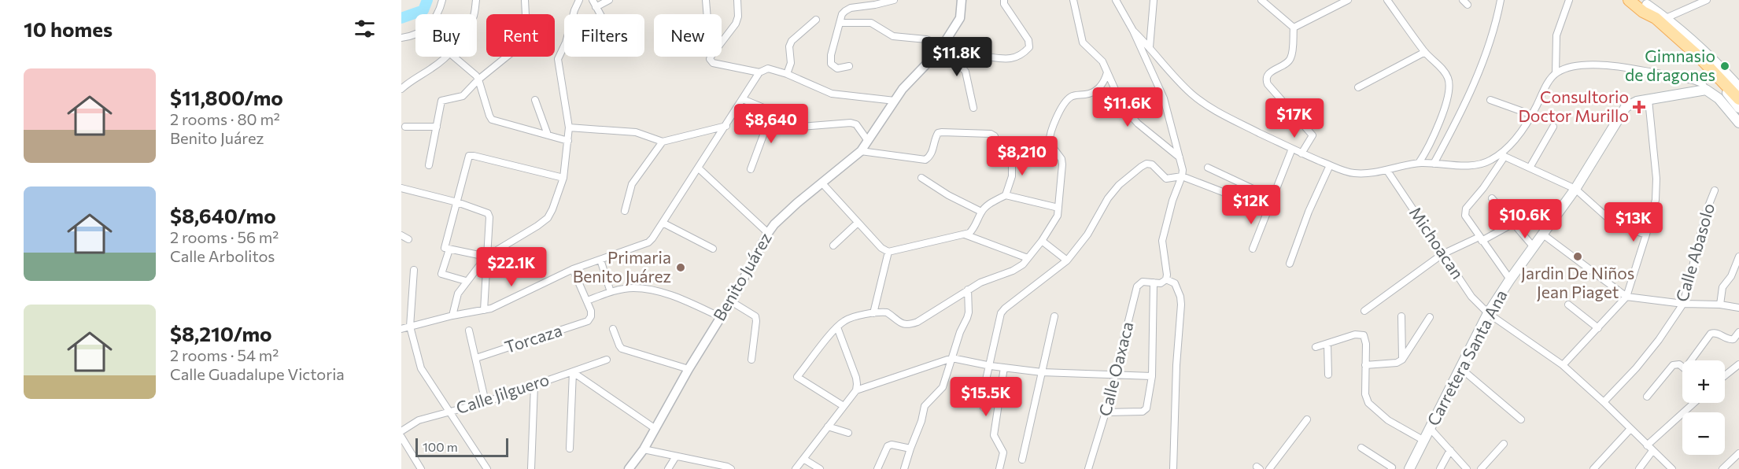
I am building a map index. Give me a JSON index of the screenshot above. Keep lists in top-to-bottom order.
{
  "streets": {
    "main road": ["Carretera Santa Ana"],
    "street": [
      "Michoacan",
      "Calle Abasolo",
      "Benito Juárez",
      "Torcaza",
      "Calle Oaxaca",
      "Calle Jilguero"
    ]
  },
  "crossings": [
    ["Michoacan", "Calle Abasolo"],
    ["Michoacan", "Carretera Santa Ana"]
  ],
  "places": {
    "other": ["Gimnasio de dragones", "Jardin De Niños Jean Piaget", "Primaria Benito Juárez"],
    "health": ["Consultorio Doctor Murillo"]
  },
  "scale_bar": "100 m",
  "page": {
    "heading": "10 homes",
    "chip": [
      "Buy",
      "Rent",
      "Filters",
      "New"
    ],
    "price": [
      "$11.8K",
      "$11.6K",
      "$17K",
      "$8,640",
      "$8,210",
      "$12K",
      "$10.6K",
      "$13K",
      "$22.1K",
      "$15.5K"
    ],
    "list": [
      {
        "name": "$11,800/mo",
        "note": "2 rooms · 80 m² · Benito Juárez"
      },
      {
        "name": "$8,640/mo",
        "note": "2 rooms · 56 m² · Calle Arbolitos"
      },
      {
        "name": "$8,210/mo",
        "note": "2 rooms · 54 m² · Calle Guadalupe Victoria"
      }
    ],
    "map_buttons": ["+", "−"],
    "scale": "100 m"
  }
}
